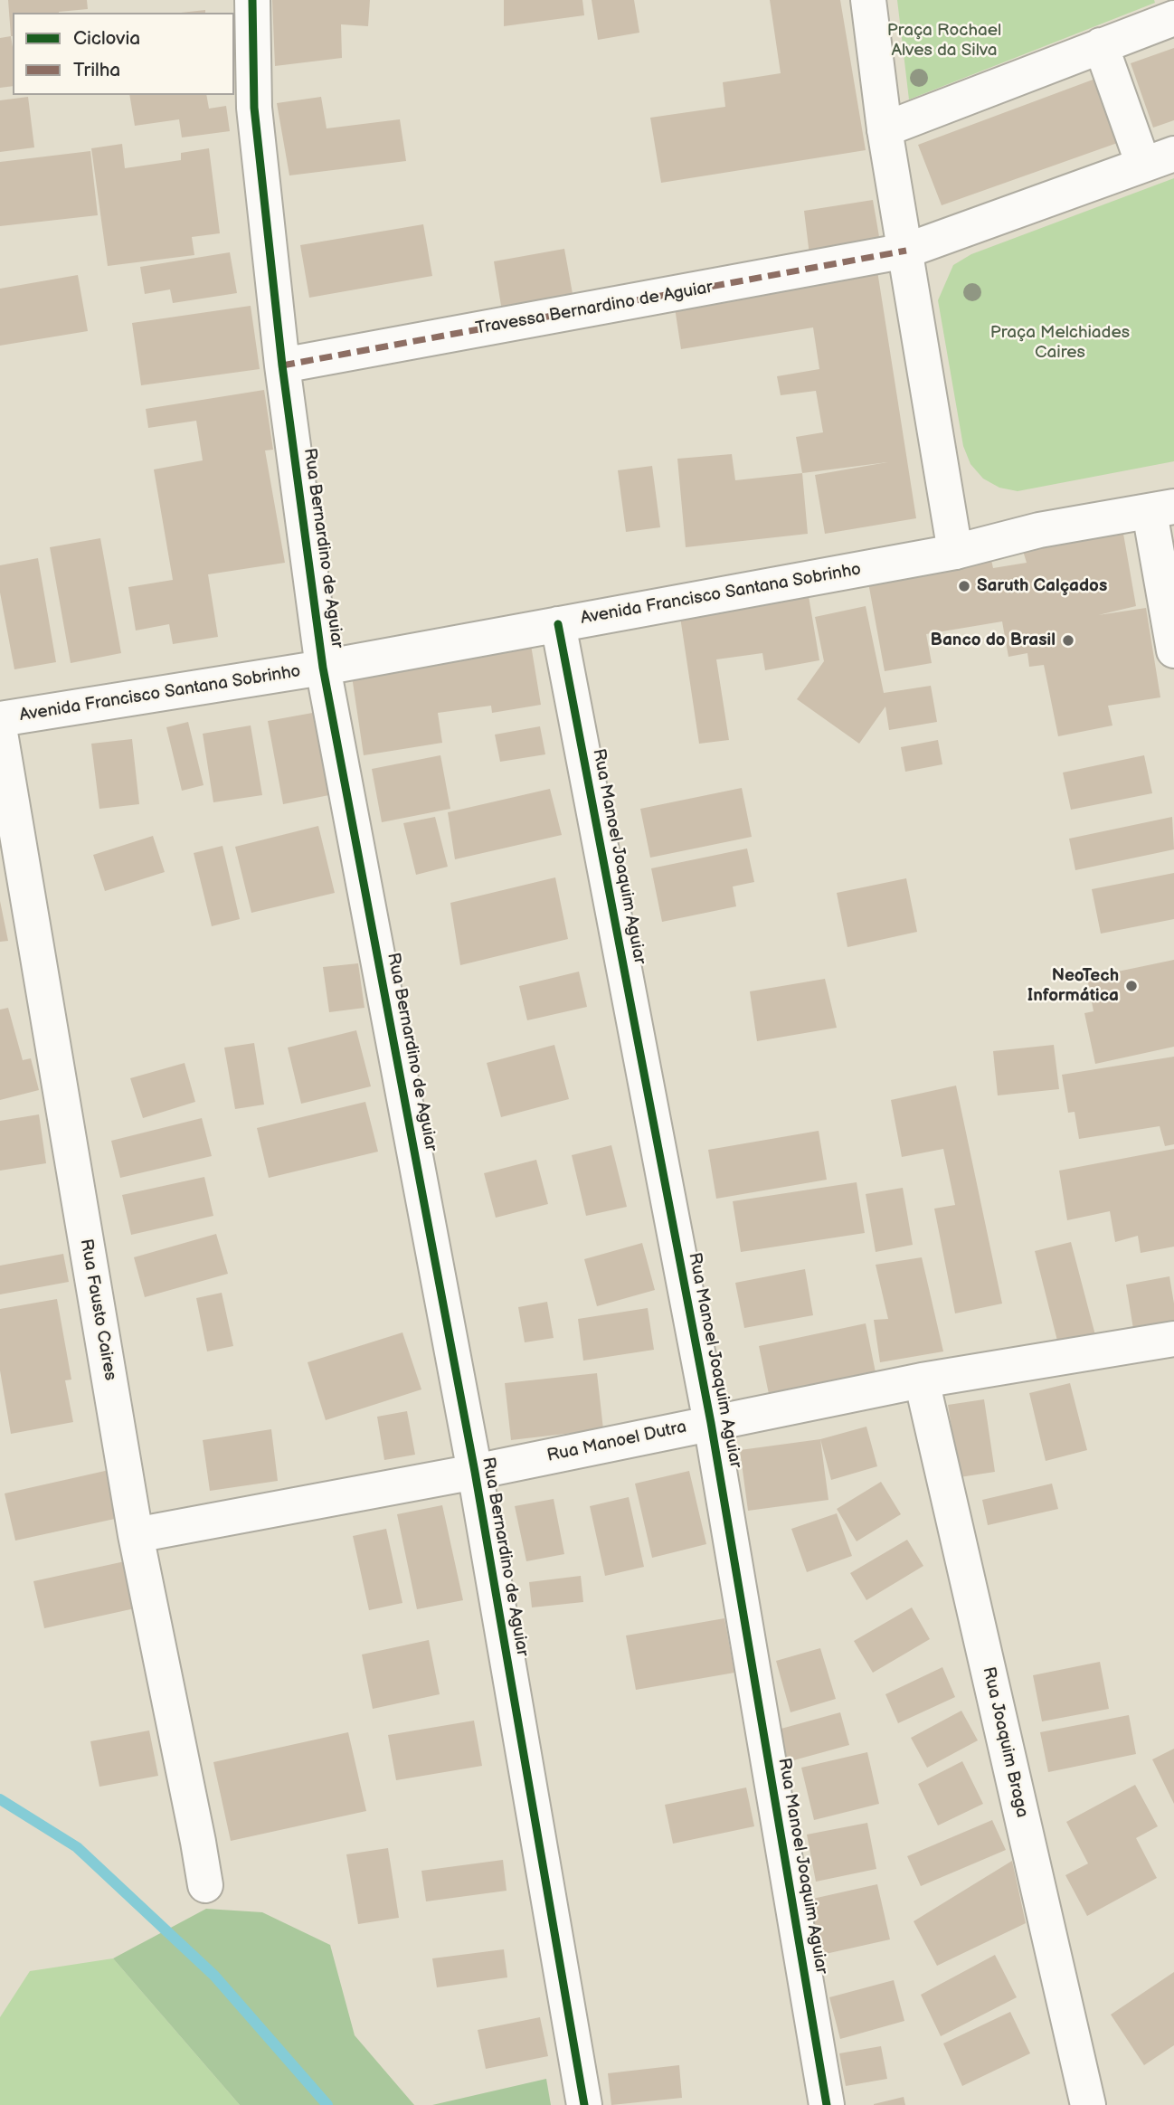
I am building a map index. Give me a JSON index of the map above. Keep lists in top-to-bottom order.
{
  "streets": {
    "street": [
      "Travessa Bernardino de Aguiar",
      "Rua Bernardino de Aguiar",
      "Avenida Francisco Santana Sobrinho",
      "Rua Manoel Joaquim Aguiar",
      "Rua Fausto Caires",
      "Rua Manoel Dutra",
      "Rua Joaquim Braga"
    ]
  },
  "crossings": [
    ["Travessa Bernardino de Aguiar", "Rua Bernardino de Aguiar"],
    ["Rua Bernardino de Aguiar", "Avenida Francisco Santana Sobrinho"],
    ["Rua Bernardino de Aguiar", "Rua Manoel Dutra"],
    ["Avenida Francisco Santana Sobrinho", "Rua Manoel Joaquim Aguiar"],
    ["Rua Manoel Joaquim Aguiar", "Rua Manoel Dutra"],
    ["Rua Fausto Caires", "Rua Manoel Dutra"],
    ["Rua Manoel Dutra", "Rua Joaquim Braga"]
  ],
  "parks": ["Praça Rochael Alves da Silva", "Praça Melchiades Caires"],
  "places": ["Saruth Calçados", "Banco do Brasil", "NeoTech Informática"],
  "legend": ["Ciclovia", "Trilha"]
}
